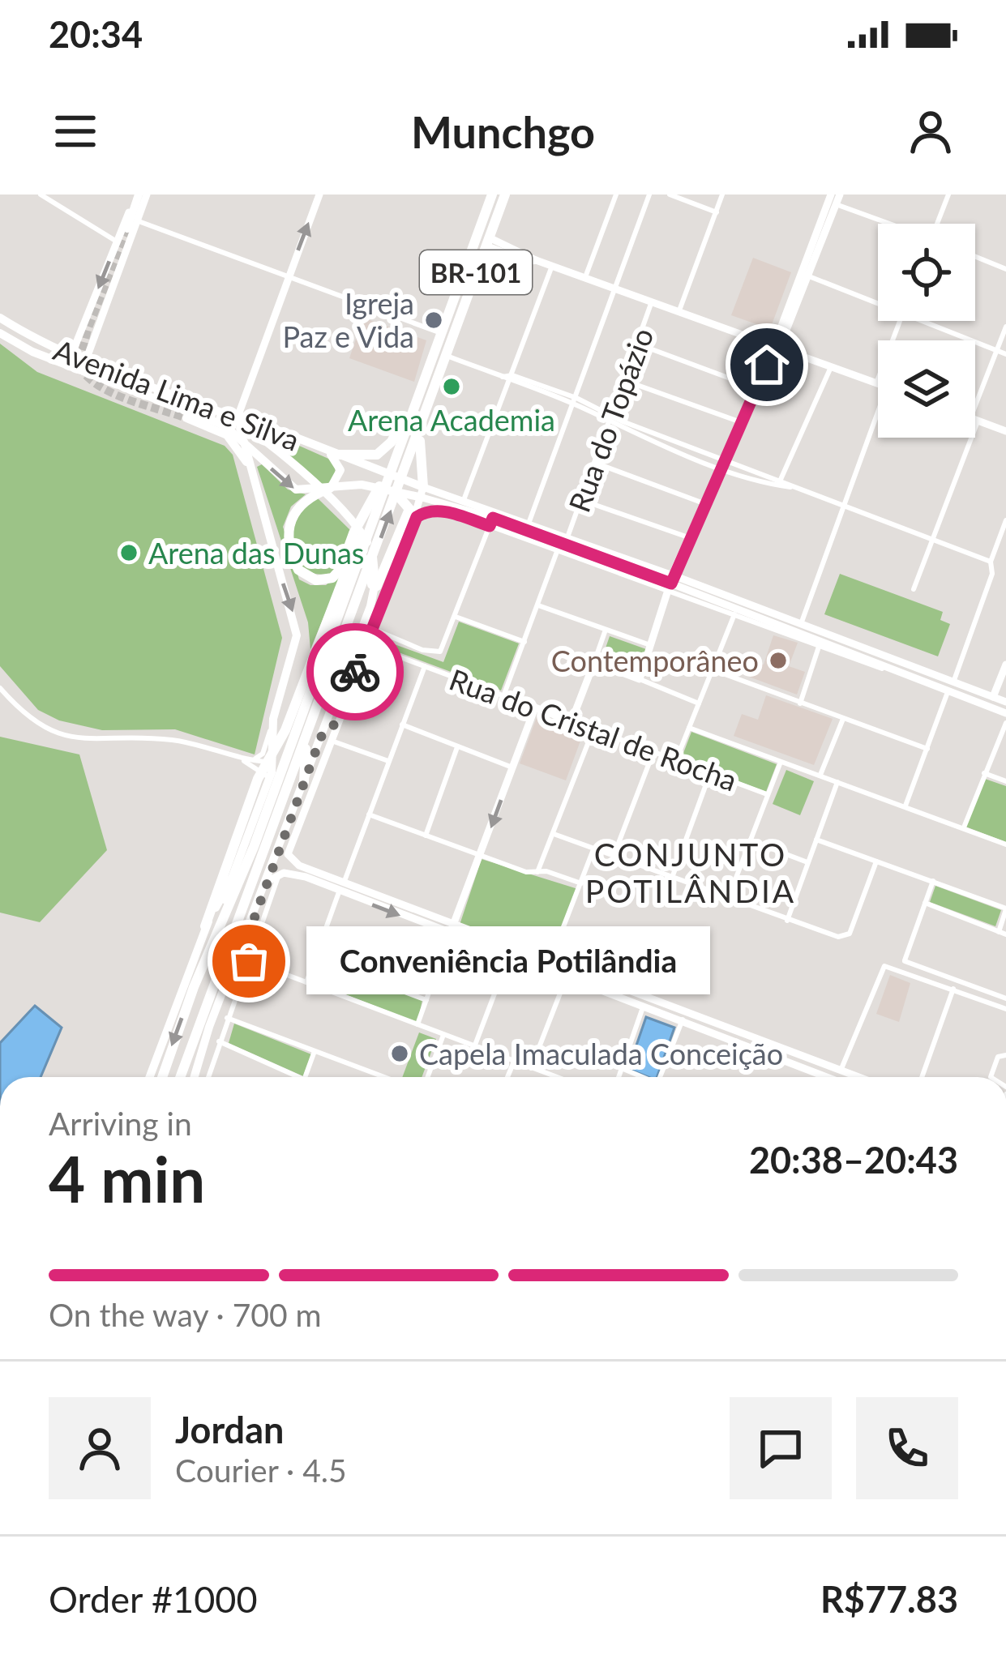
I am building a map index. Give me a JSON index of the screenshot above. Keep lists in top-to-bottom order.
{
  "streets": {
    "highway": ["BR-101"],
    "main road": ["Avenida Lima e Silva", "Rua do Cristal de Rocha"],
    "street": ["Rua do Topázio"]
  },
  "crossings": [
    ["Rua do Topázio", "Rua do Cristal de Rocha"]
  ],
  "districts": ["CONJUNTO POTILÂNDIA"],
  "places": [
    "Igreja Paz e Vida",
    "Arena Academia",
    "Arena das Dunas",
    "Contemporâneo",
    "Conveniência Potilândia",
    "Capela Imaculada Conceição"
  ],
  "page": {
    "status": "20:34",
    "header": "Munchgo",
    "bubble": "Conveniência Potilândia",
    "heading": ["4 min", "Arriving in", "20:38–20:43"],
    "panel": [
      "Jordan",
      "Courier · 4.5",
      "Order #1000",
      "R$77.83"
    ],
    "bar": "On the way · 700 m"
  }
}
